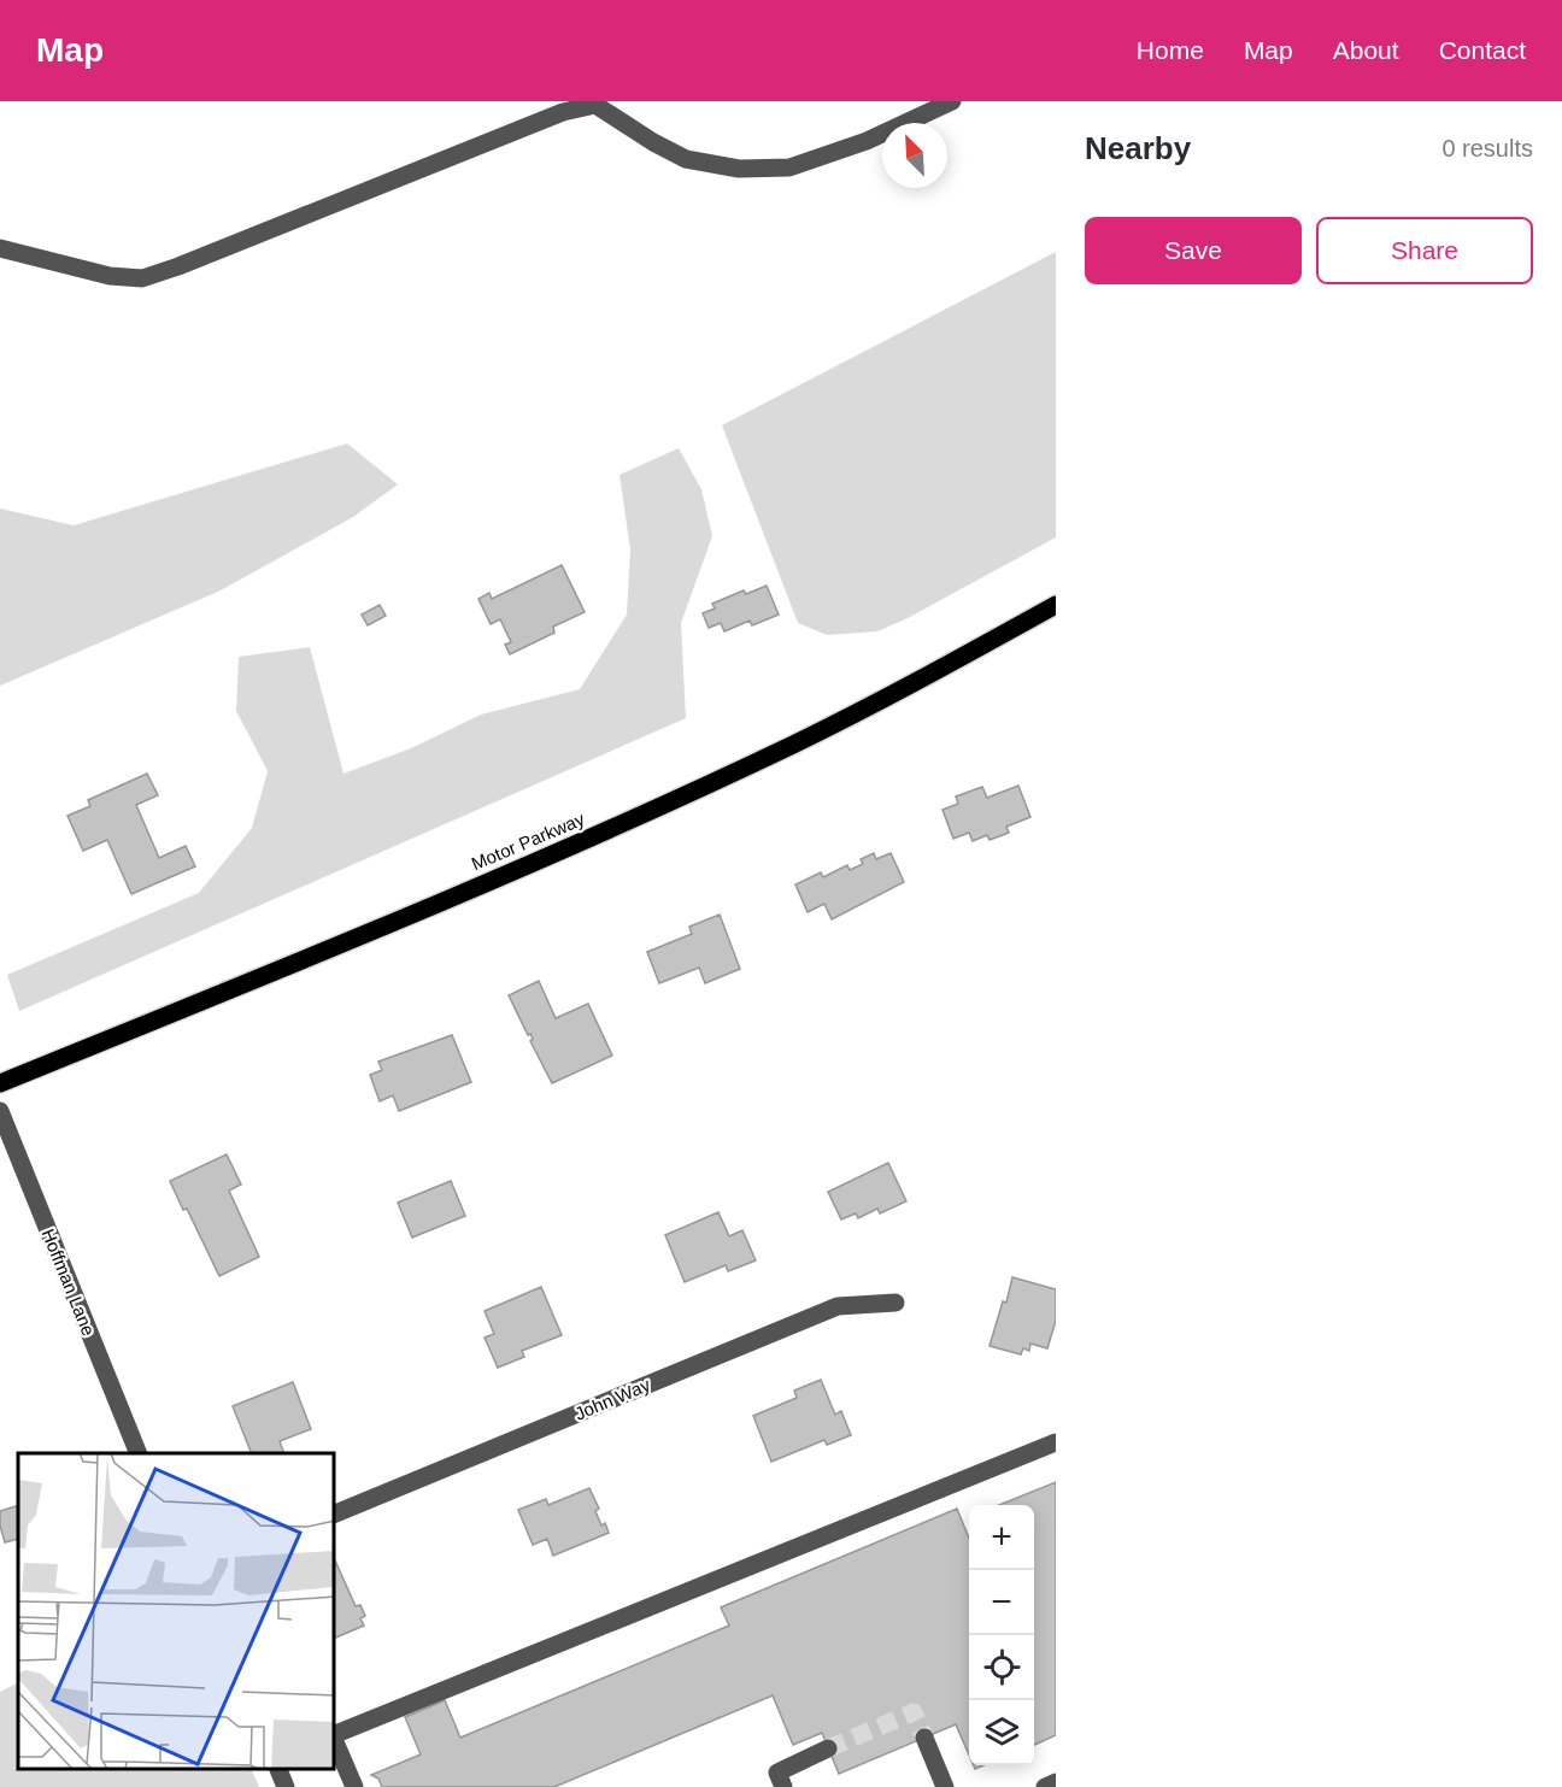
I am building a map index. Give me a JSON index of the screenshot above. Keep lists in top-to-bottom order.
{
  "streets": {
    "main road": ["Motor Parkway"],
    "street": ["Hoffman Lane", "John Way"]
  },
  "north": "top left",
  "page": {
    "header": "Map",
    "nav": [
      "Home",
      "Map",
      "About",
      "Contact"
    ],
    "heading": ["Nearby", "0 results"],
    "buttons": ["Save", "Share"],
    "map_buttons": ["+", "−"]
  }
}
